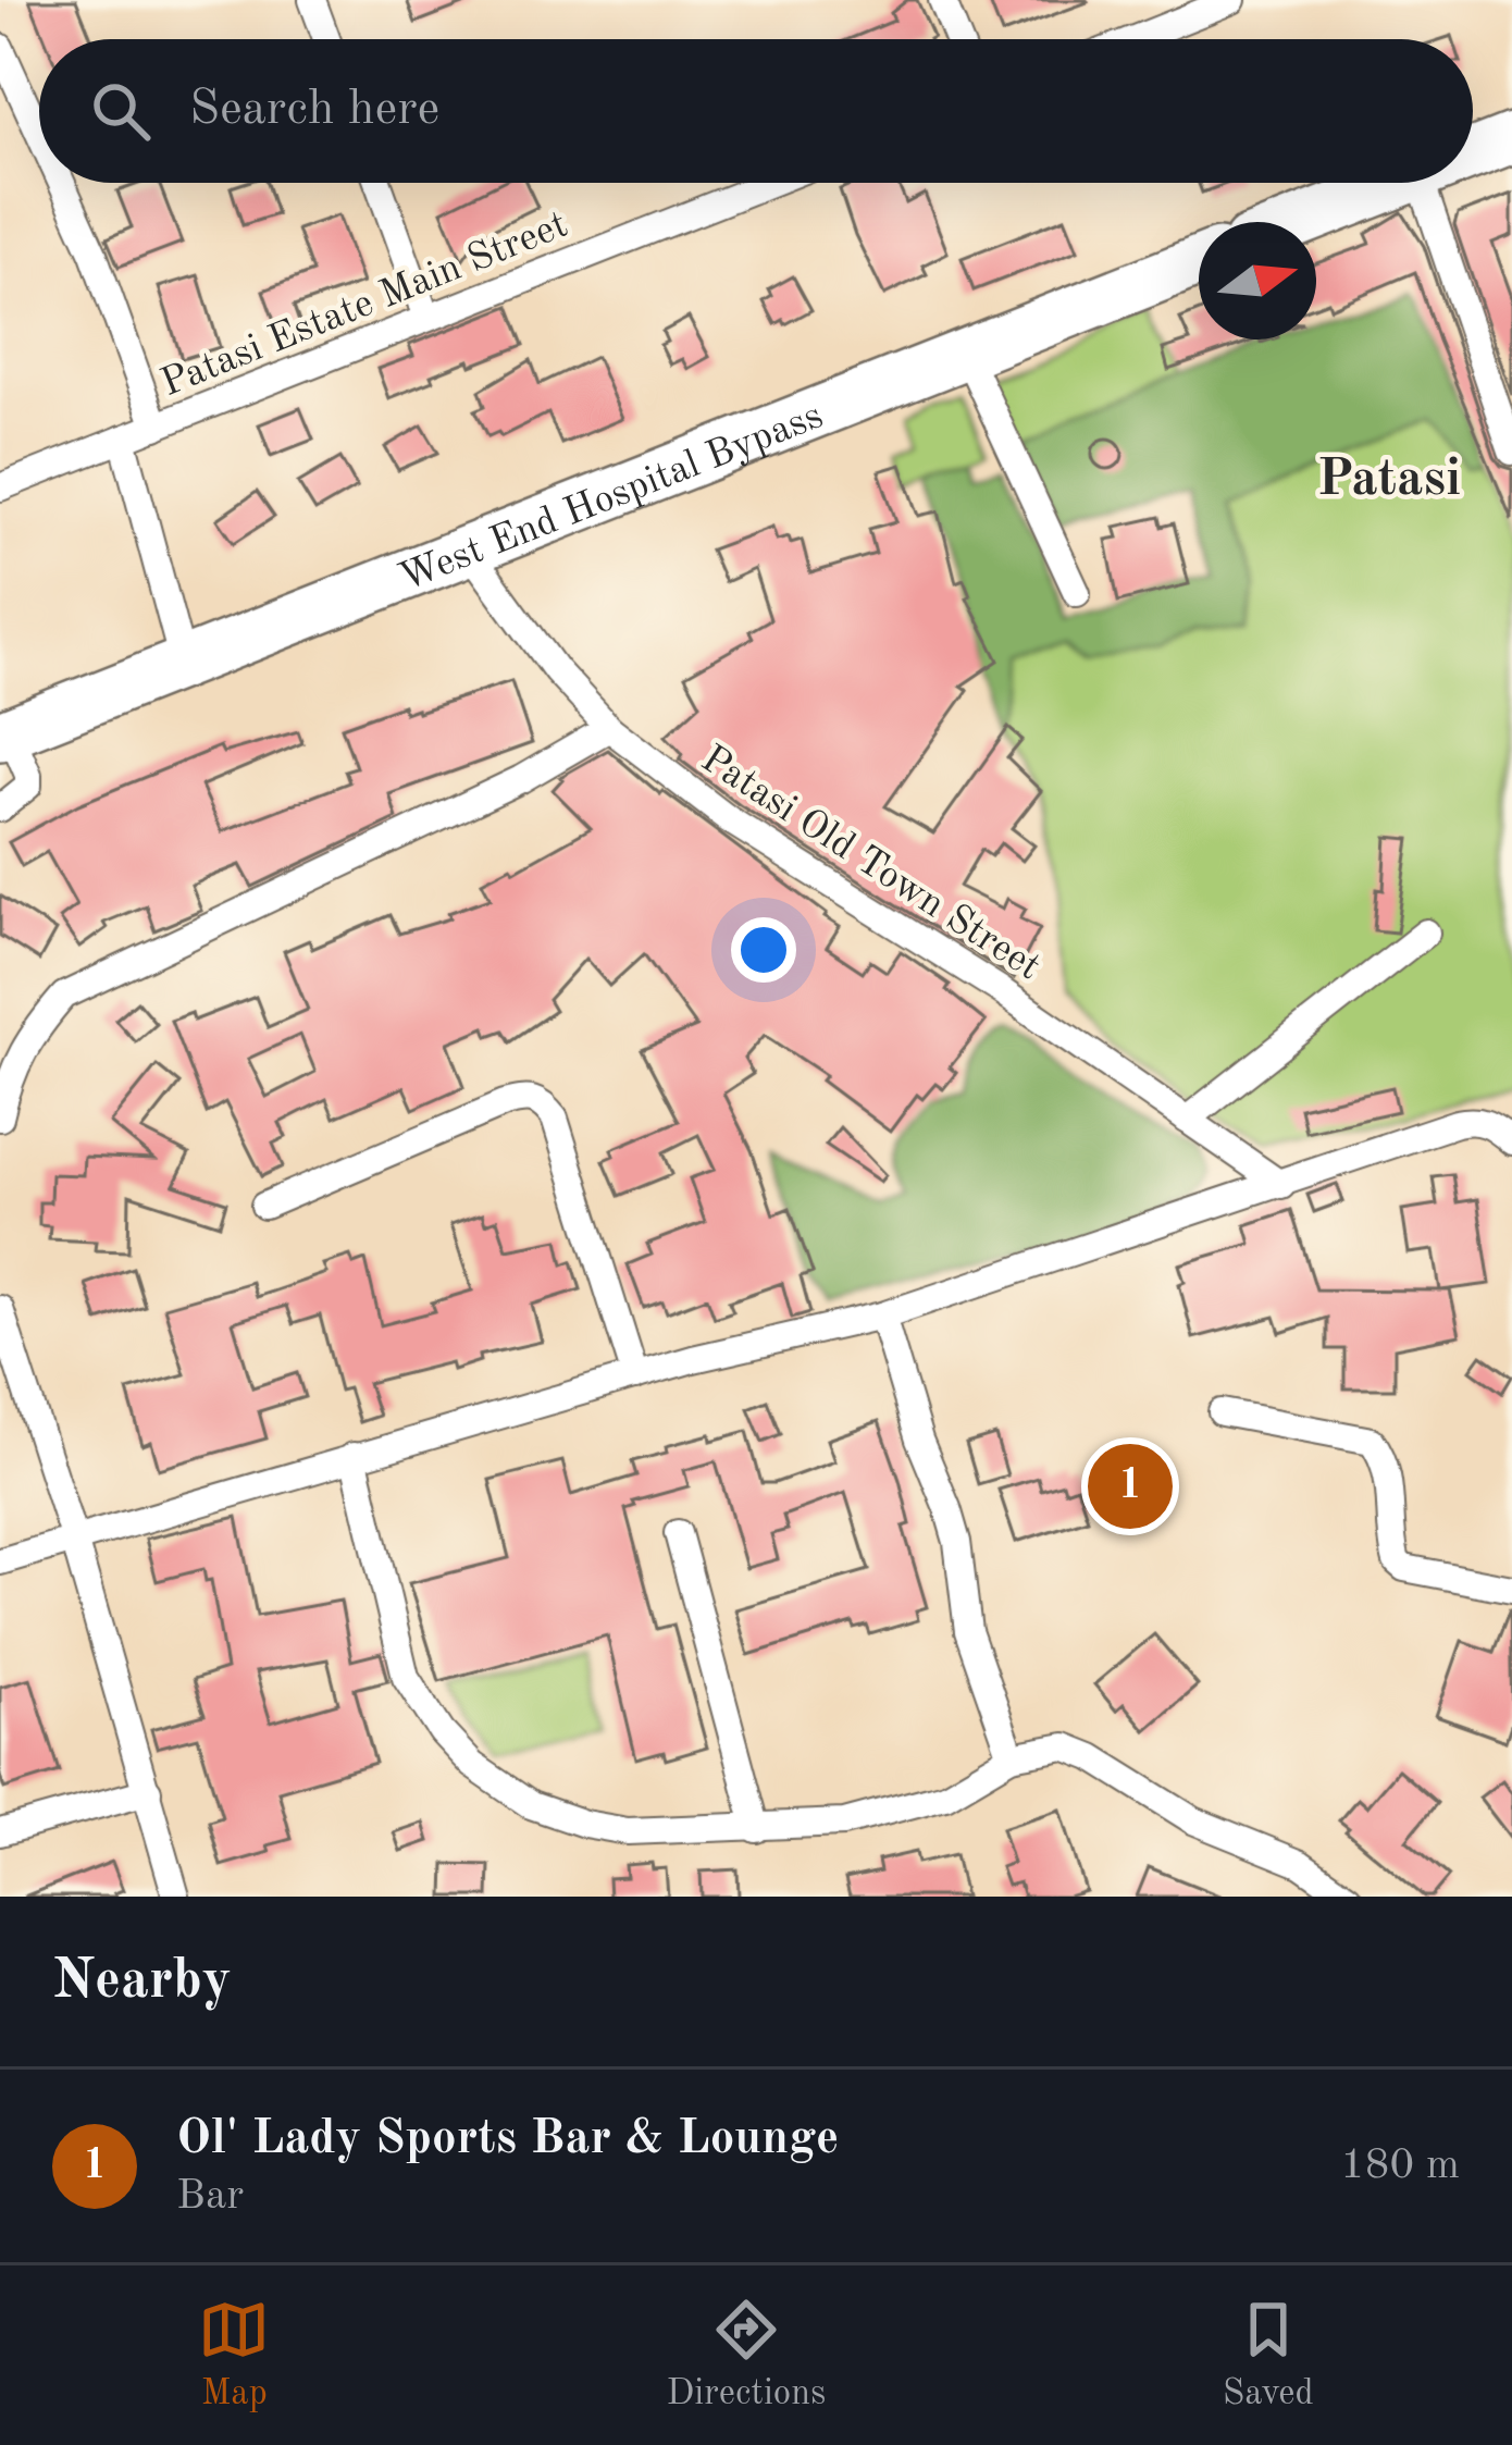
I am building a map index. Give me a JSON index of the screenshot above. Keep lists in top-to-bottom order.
{
  "streets": {
    "highway": ["West End Hospital Bypass"],
    "street": ["Patasi Estate Main Street", "Patasi Old Town Street"]
  },
  "crossings": [
    ["West End Hospital Bypass", "Patasi Old Town Street"]
  ],
  "districts": ["Patasi"],
  "north": "right",
  "page": {
    "search": "Search here",
    "pins": "1",
    "heading": "Nearby",
    "list": [
      {
        "mark": "1",
        "name": "Ol' Lady Sports Bar & Lounge",
        "note": "Bar",
        "value": "180 m"
      }
    ],
    "nav": ["Map", "Directions", "Saved"]
  }
}
